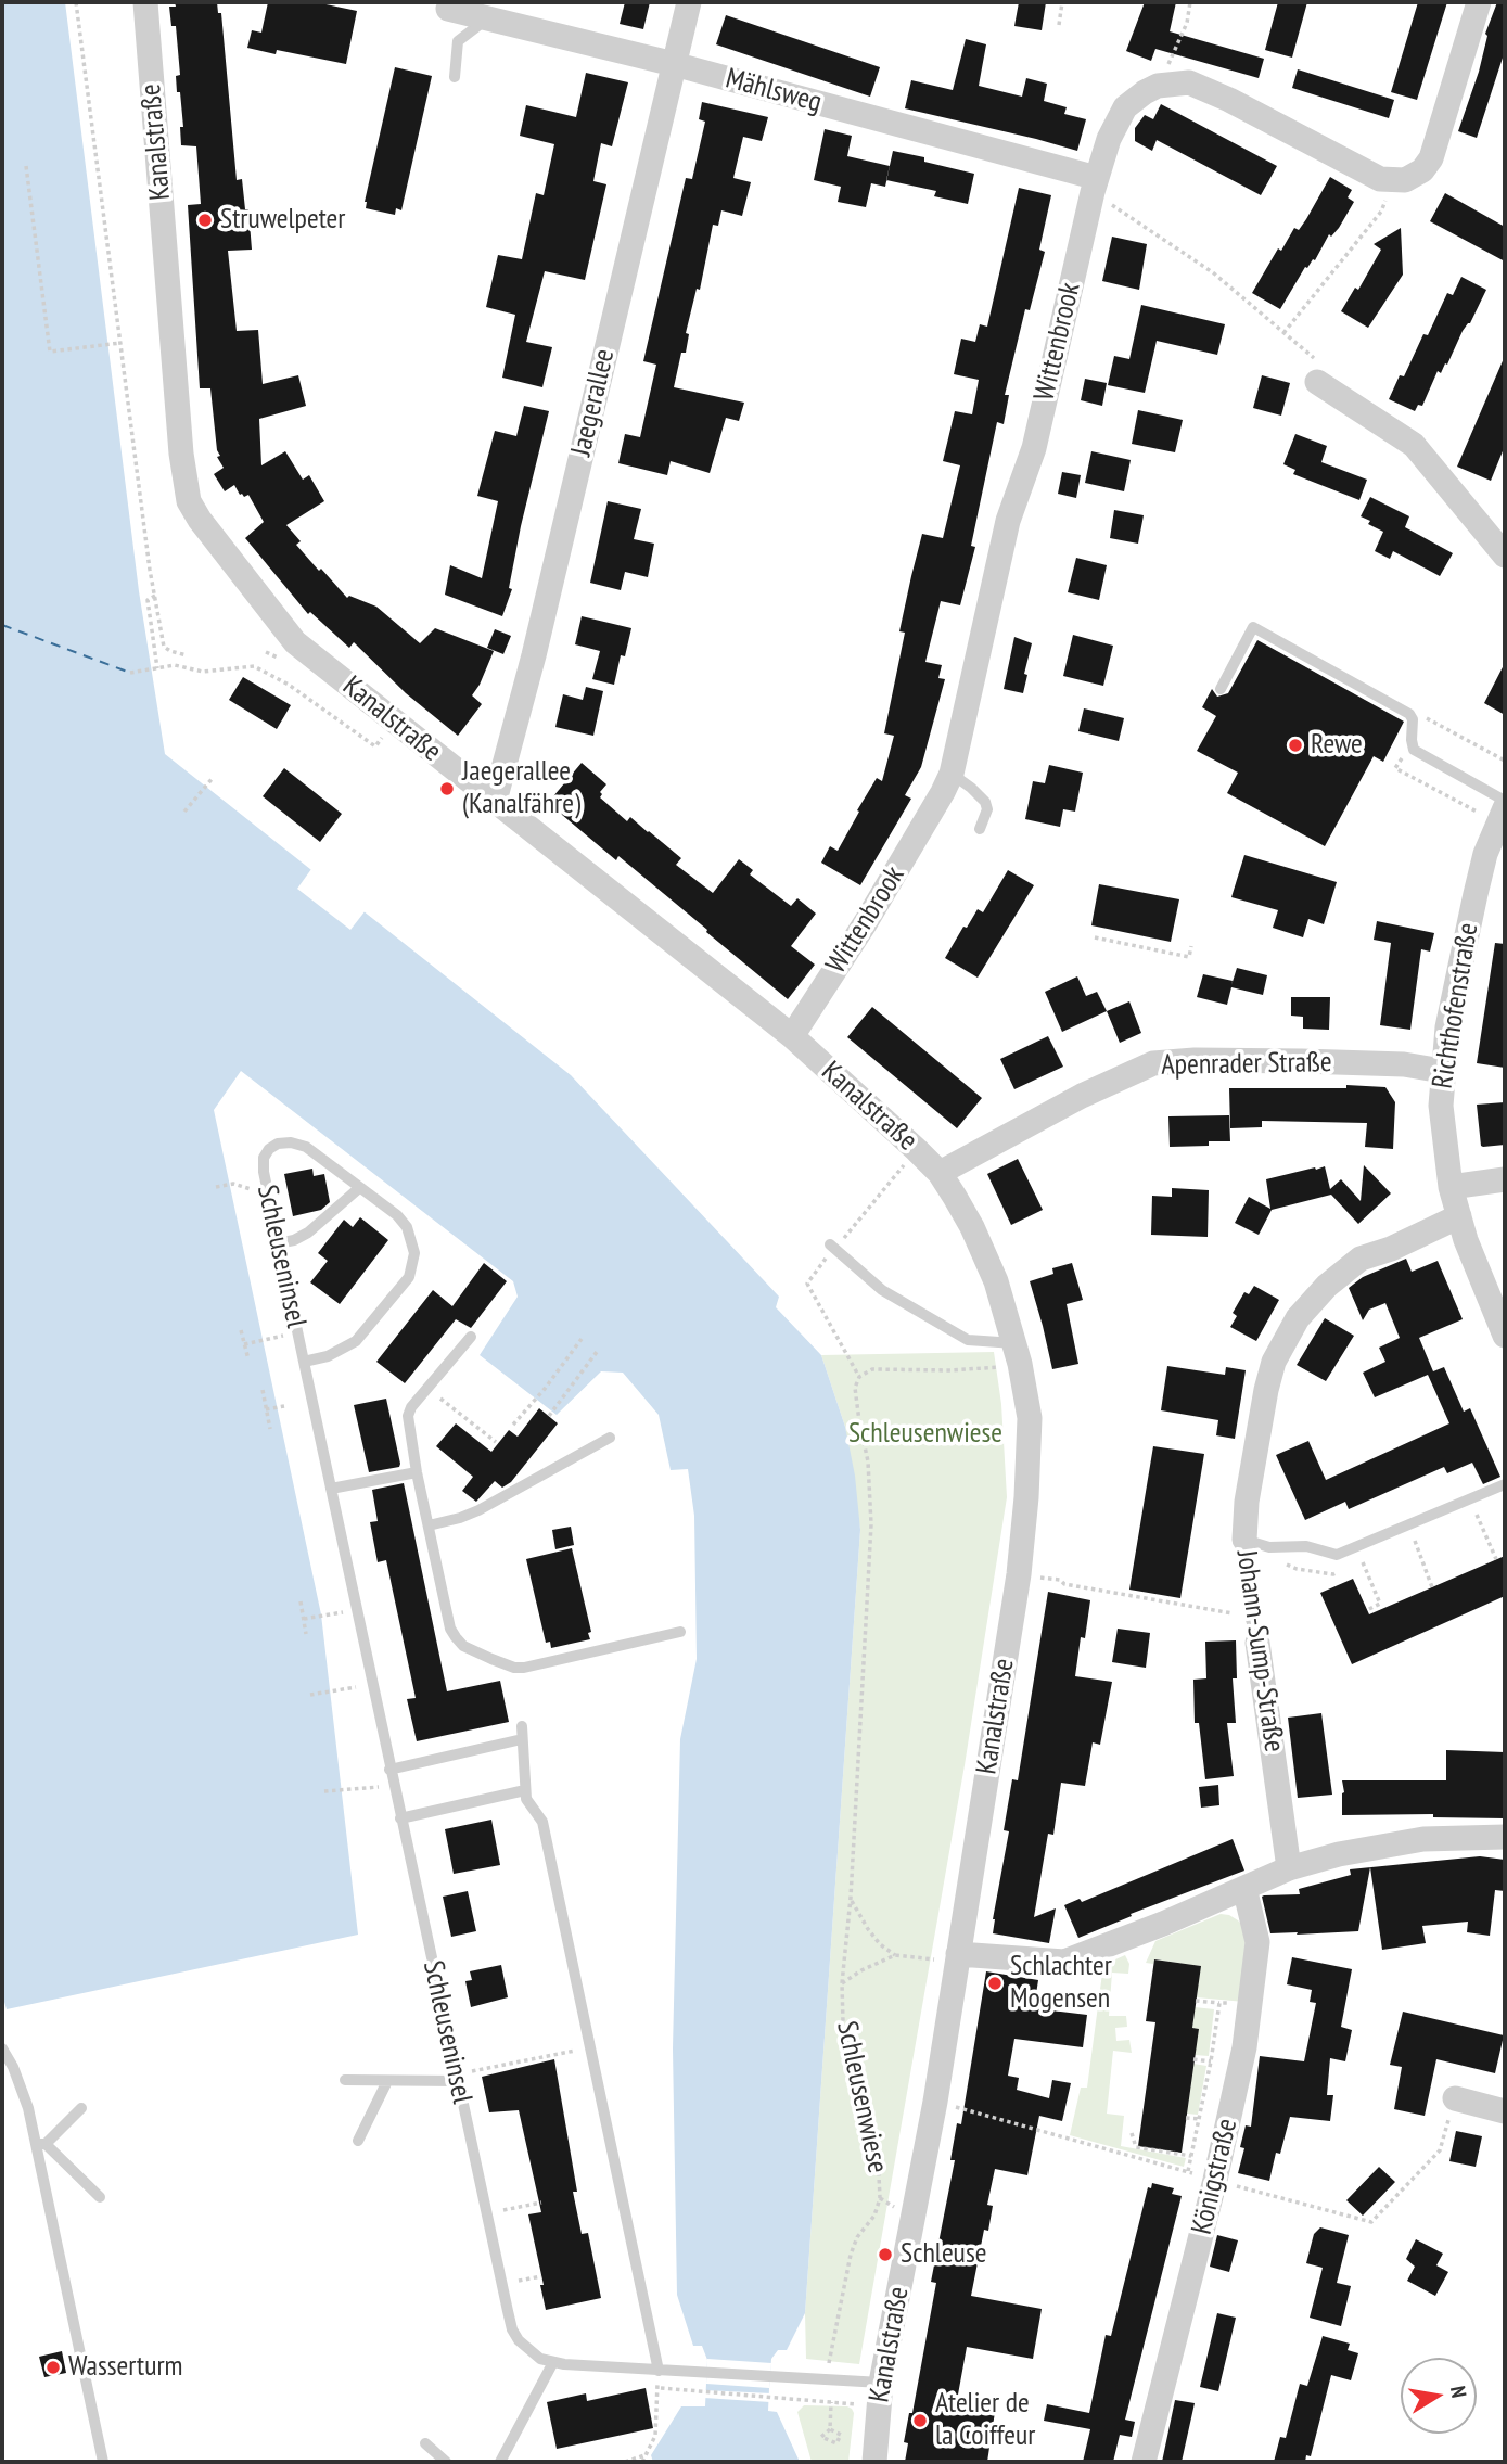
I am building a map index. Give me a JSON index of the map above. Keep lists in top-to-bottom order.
{
  "streets": {
    "street": [
      "Mählsweg",
      "Kanalstraße",
      "Wittenbrook",
      "Jaegerallee",
      "Richthofenstraße",
      "Apenrader Straße",
      "Johann-Sump-Straße",
      "Königstraße"
    ],
    "lane": ["Schleuseninsel"],
    "path": ["Schleusenwiese"]
  },
  "crossings": [
    ["Mählsweg", "Wittenbrook"],
    ["Mählsweg", "Jaegerallee"],
    ["Kanalstraße", "Wittenbrook"],
    ["Kanalstraße", "Jaegerallee"],
    ["Kanalstraße", "Apenrader Straße"],
    ["Kanalstraße", "Schleuseninsel"],
    ["Kanalstraße", "Schleusenwiese"],
    ["Richthofenstraße", "Apenrader Straße"],
    ["Richthofenstraße", "Johann-Sump-Straße"],
    ["Schleuseninsel", "Schleusenwiese"]
  ],
  "parks": ["Schleusenwiese"],
  "places": [
    "Struwelpeter",
    "Rewe",
    "Jaegerallee (Kanalfähre)",
    "Schlachter Mogensen",
    "Schleuse",
    "Wasserturm",
    "Atelier de la Coiffeur"
  ],
  "north": "right"
}
